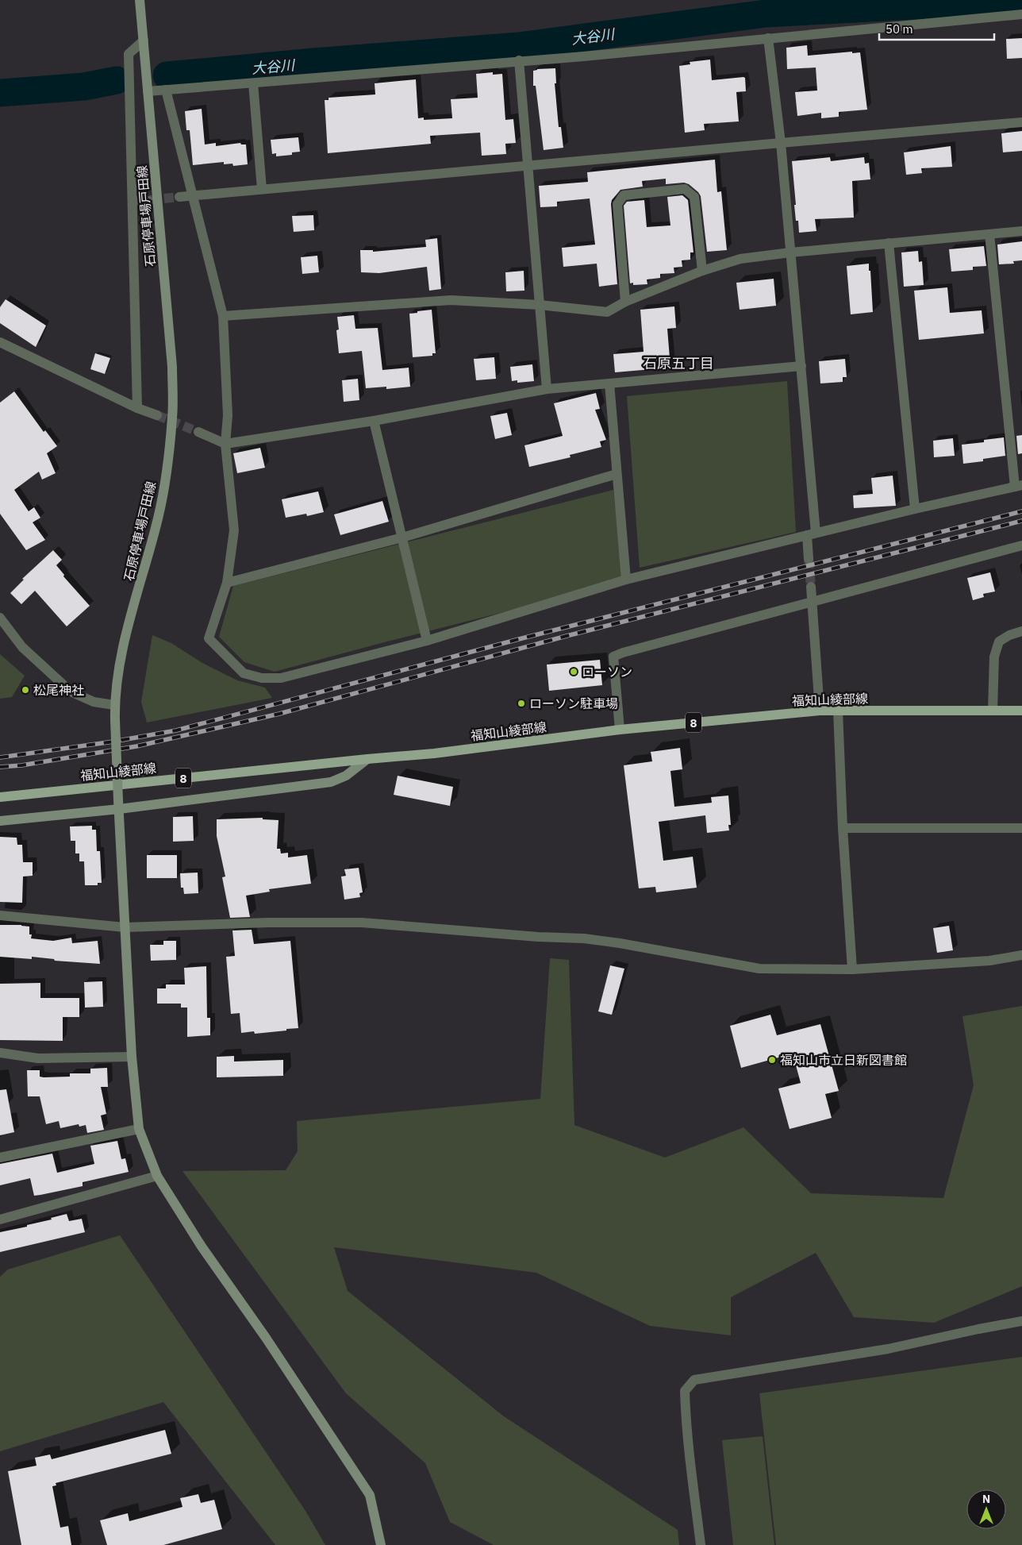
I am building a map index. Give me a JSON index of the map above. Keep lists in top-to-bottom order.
{
  "streets": {
    "main road": ["石原停車場戸田線", "福知山綾部線", "8"]
  },
  "districts": ["石原五丁目"],
  "water": ["大谷川"],
  "places": [
    "ローソン",
    "松尾神社",
    "ローソン駐車場",
    "福知山市立日新図書館"
  ],
  "scale_bar": "50 m",
  "north": "top"
}
